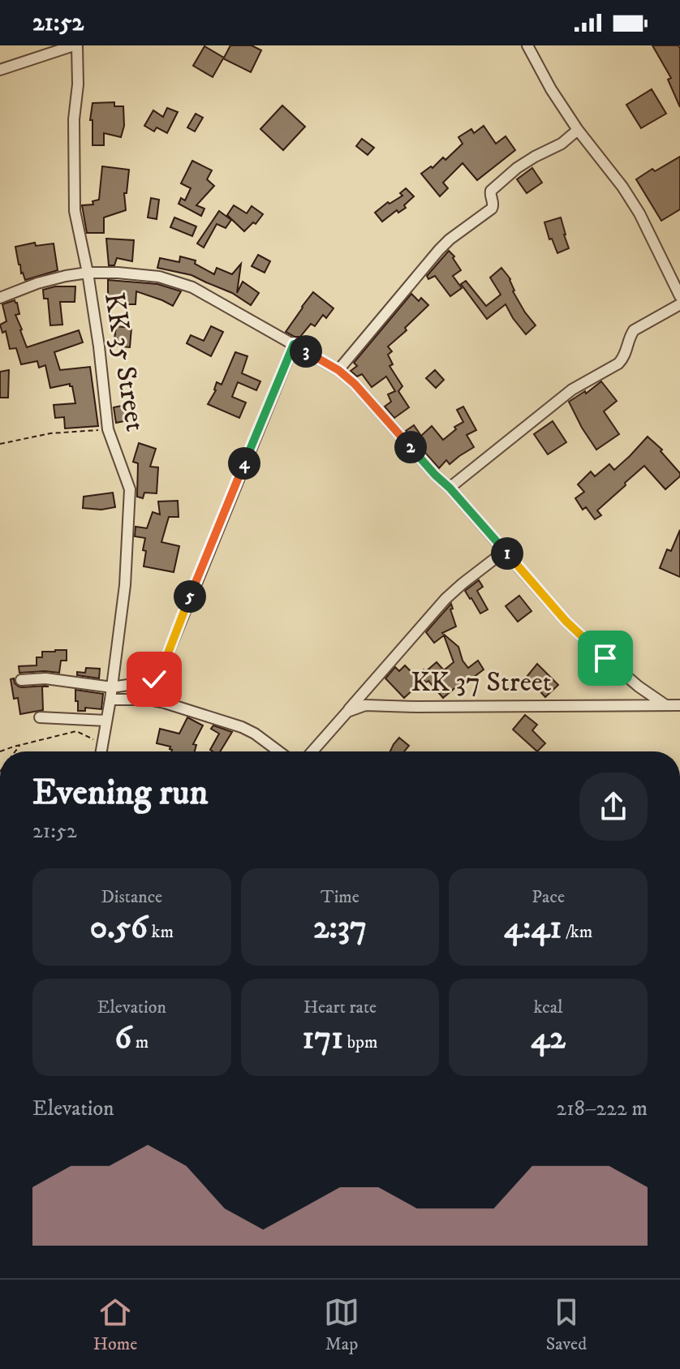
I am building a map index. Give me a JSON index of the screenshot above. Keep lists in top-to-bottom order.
{
  "streets": {
    "street": ["KK 35 Street", "KK 37 Street"]
  },
  "page": {
    "status": "21:52",
    "pins": [
      "3",
      "2",
      "4",
      "1",
      "5"
    ],
    "heading": ["Evening run", "21:52"],
    "stats": [
      ["Distance", "0.56 km"],
      ["Time", "2:37"],
      ["Pace", "4:41 /km"],
      ["Elevation", "6 m"],
      ["Heart rate", "171 bpm"],
      ["kcal", "42"]
    ],
    "chart": ["Elevation", "218–222 m"],
    "tabs": ["Home", "Map", "Saved"]
  }
}
